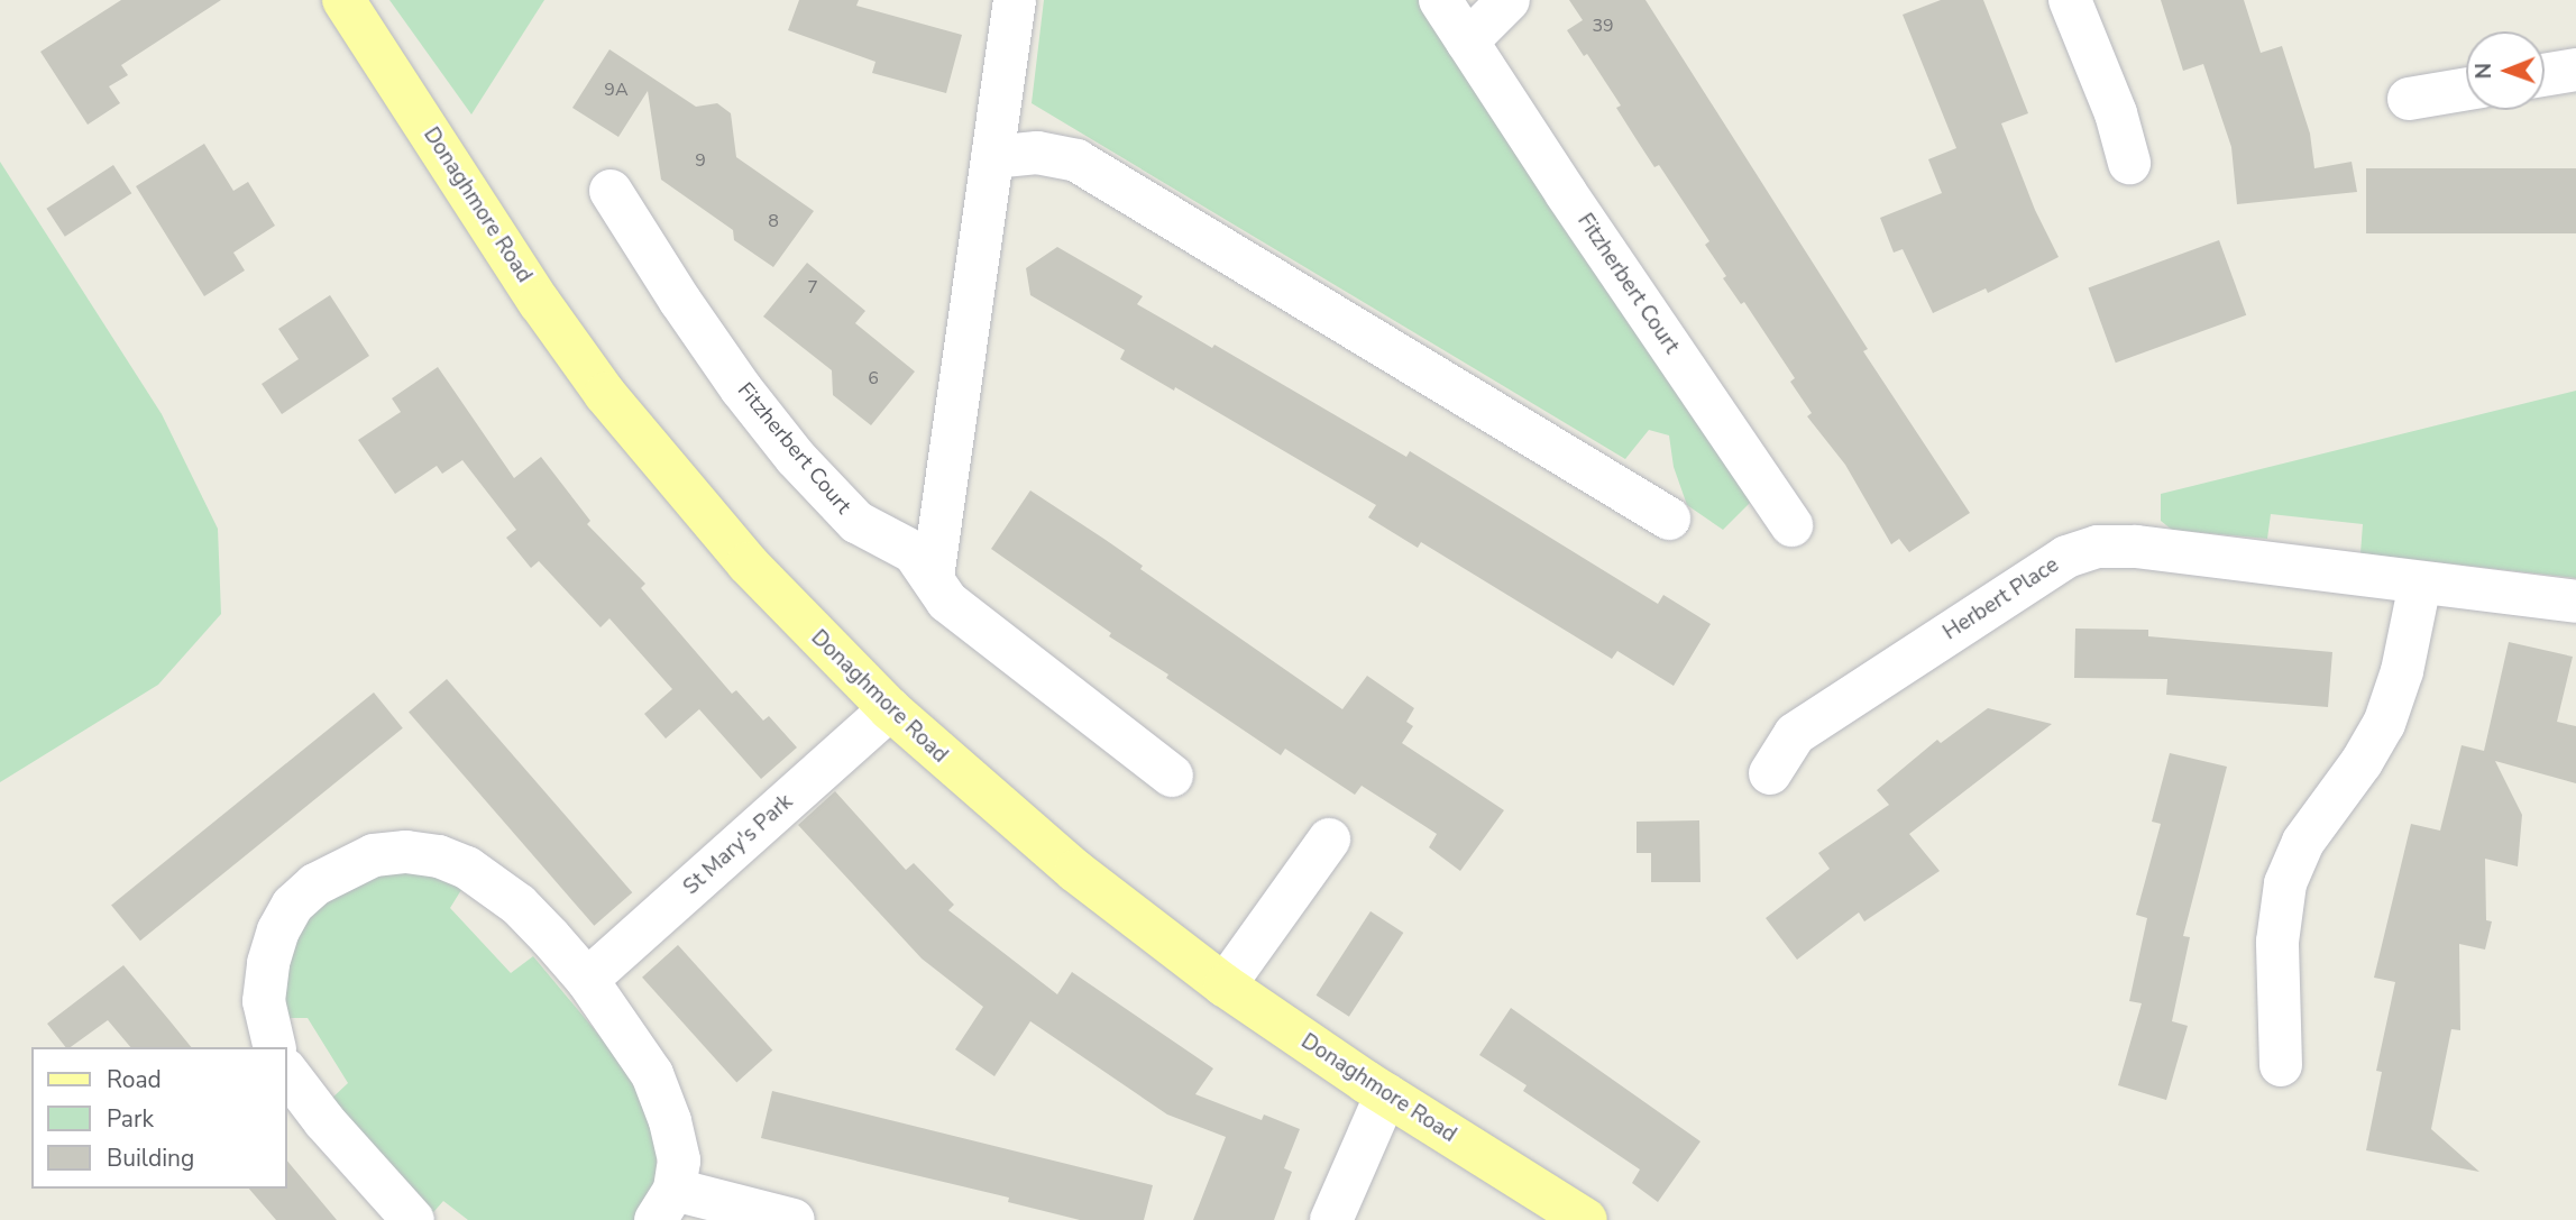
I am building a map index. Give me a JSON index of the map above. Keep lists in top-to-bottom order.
{
  "streets": {
    "main road": ["Donaghmore Road"],
    "street": ["Fitzherbert Court", "Herbert Place", "St Mary's Park"]
  },
  "crossings": [
    ["Donaghmore Road", "St Mary's Park"]
  ],
  "house_numbers": [
    "39",
    "9A",
    "9",
    "8",
    "7",
    "6"
  ],
  "legend": ["Road", "Park", "Building"],
  "north": "left"
}
